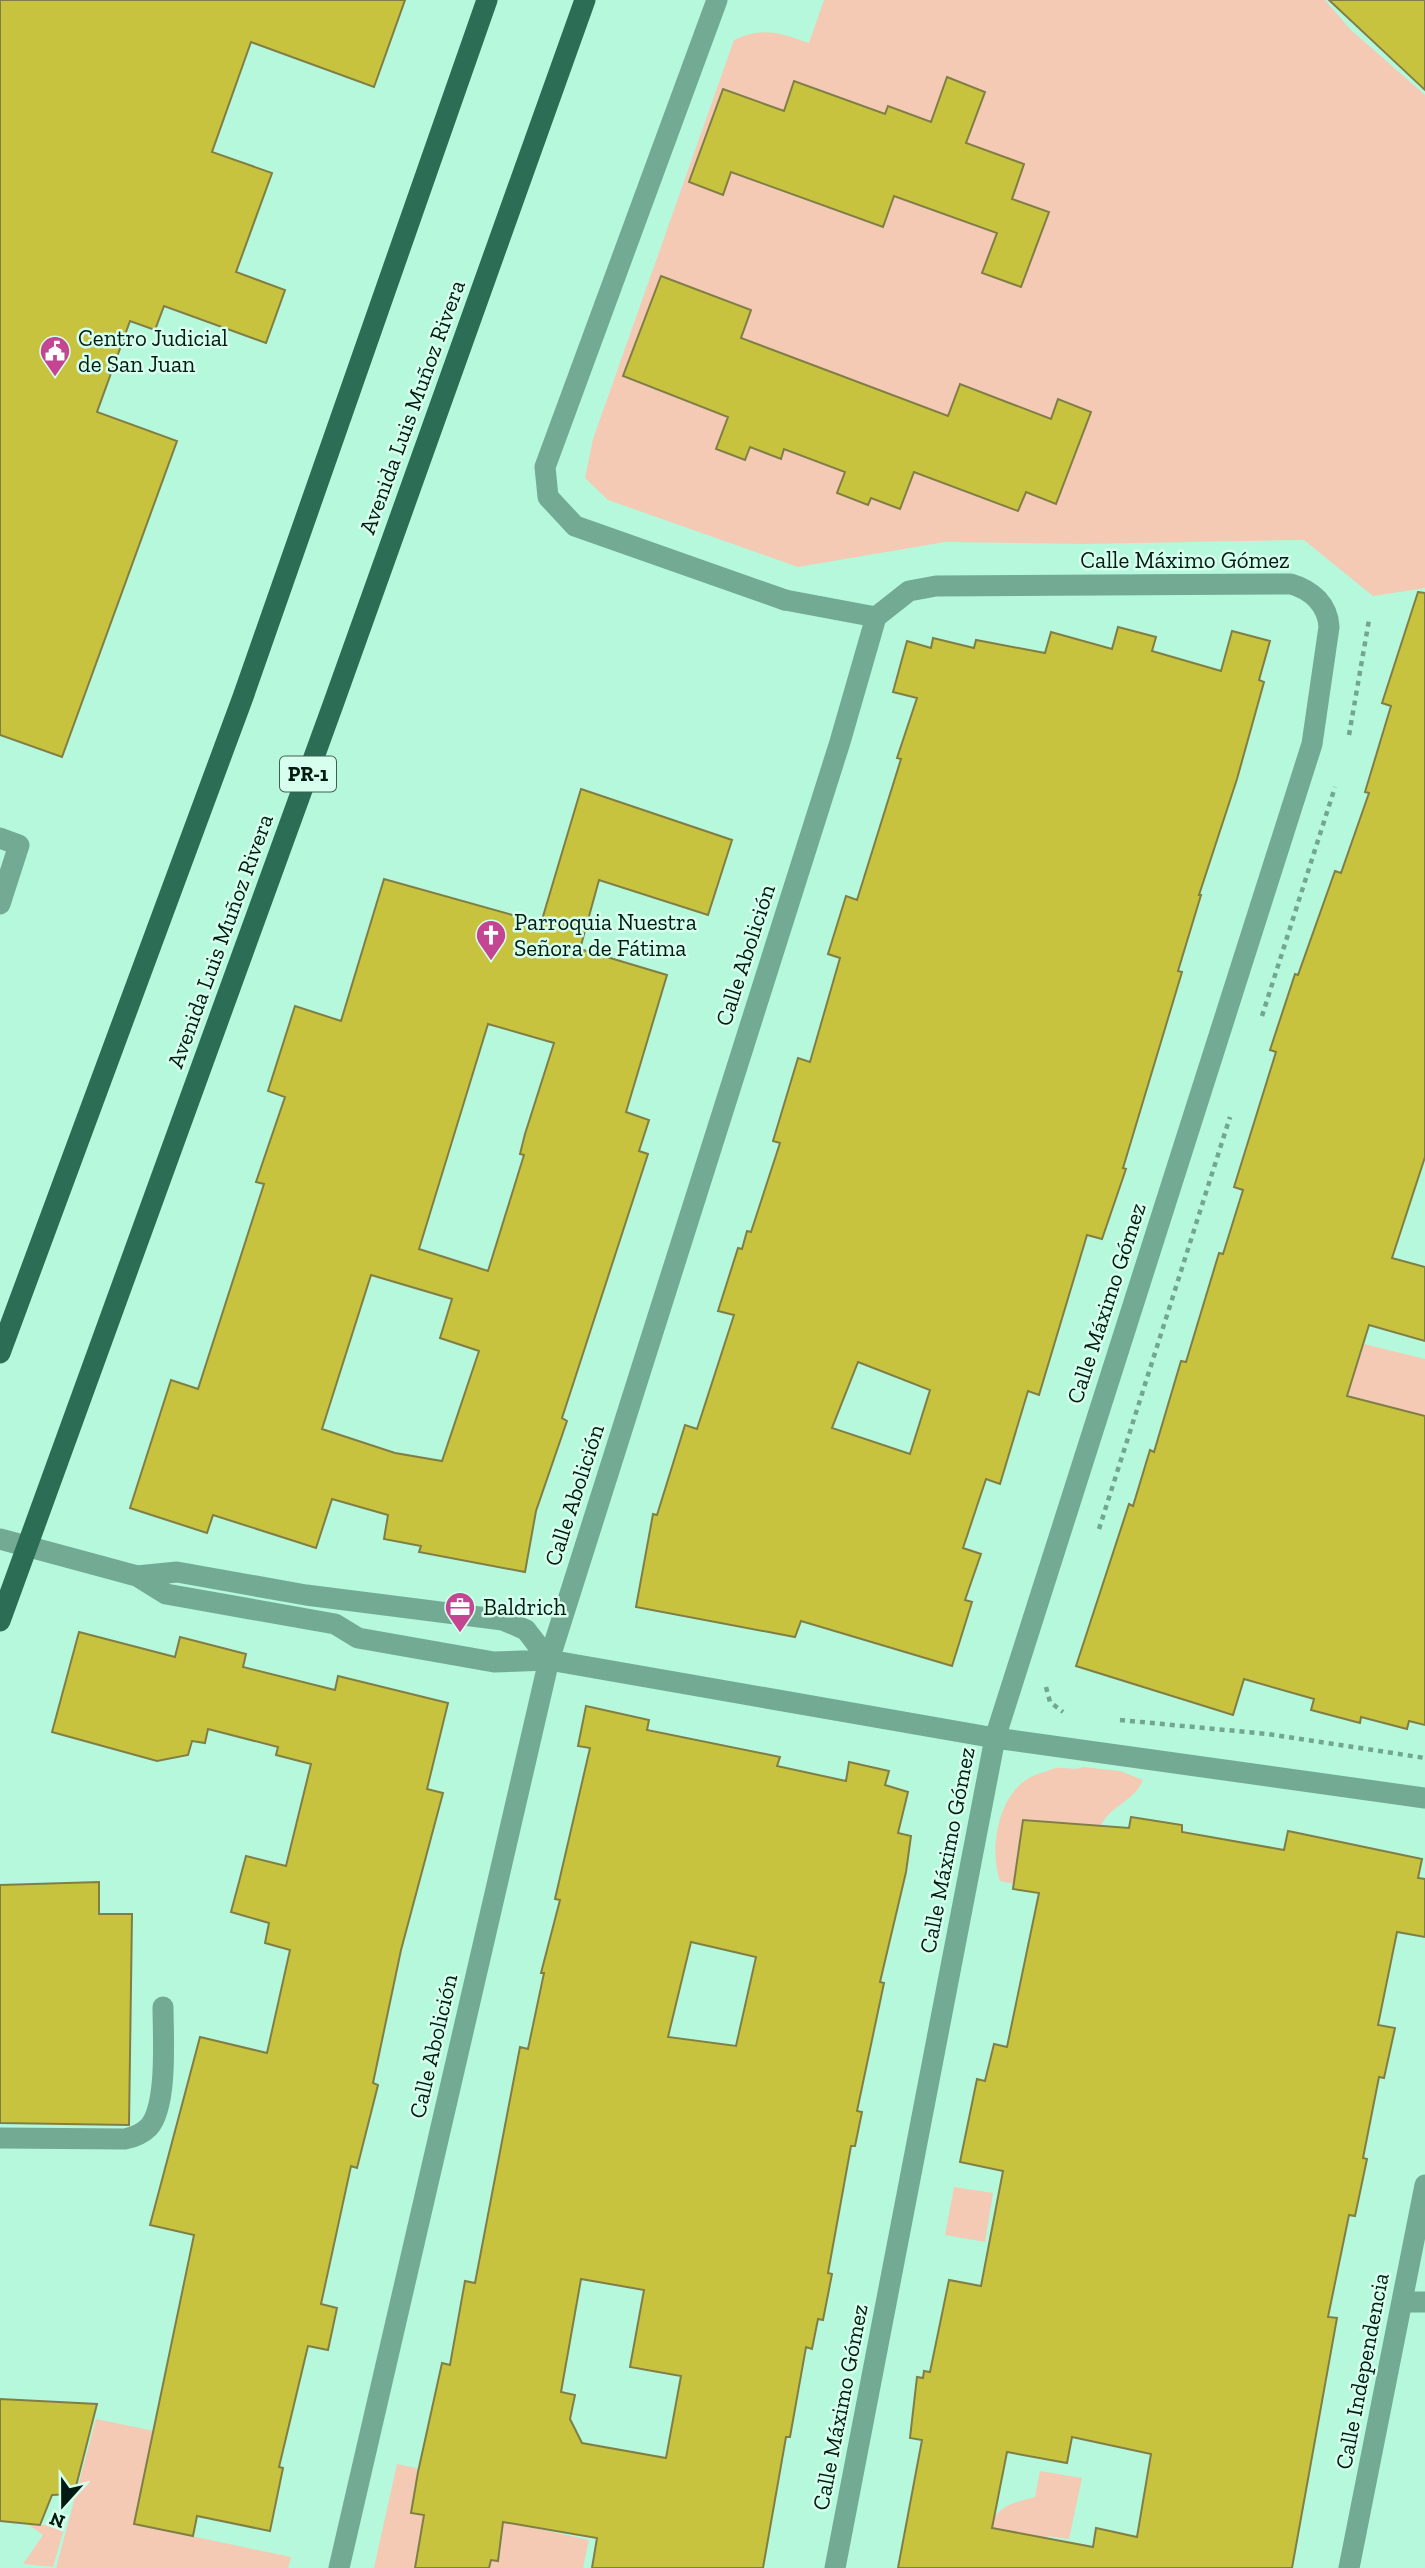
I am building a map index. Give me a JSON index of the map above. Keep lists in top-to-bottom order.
{
  "streets": {
    "main road": ["Avenida Luis Muñoz Rivera", "PR-1"],
    "street": ["Calle Máximo Gómez", "Calle Abolición", "Calle Independencia"]
  },
  "crossings": [
    ["Calle Máximo Gómez", "Calle Abolición"]
  ],
  "places": {
    "public building": ["Centro Judicial de San Juan"],
    "church": ["Parroquia Nuestra Señora de Fátima"],
    "office": ["Baldrich"]
  },
  "north": "bottom"
}
